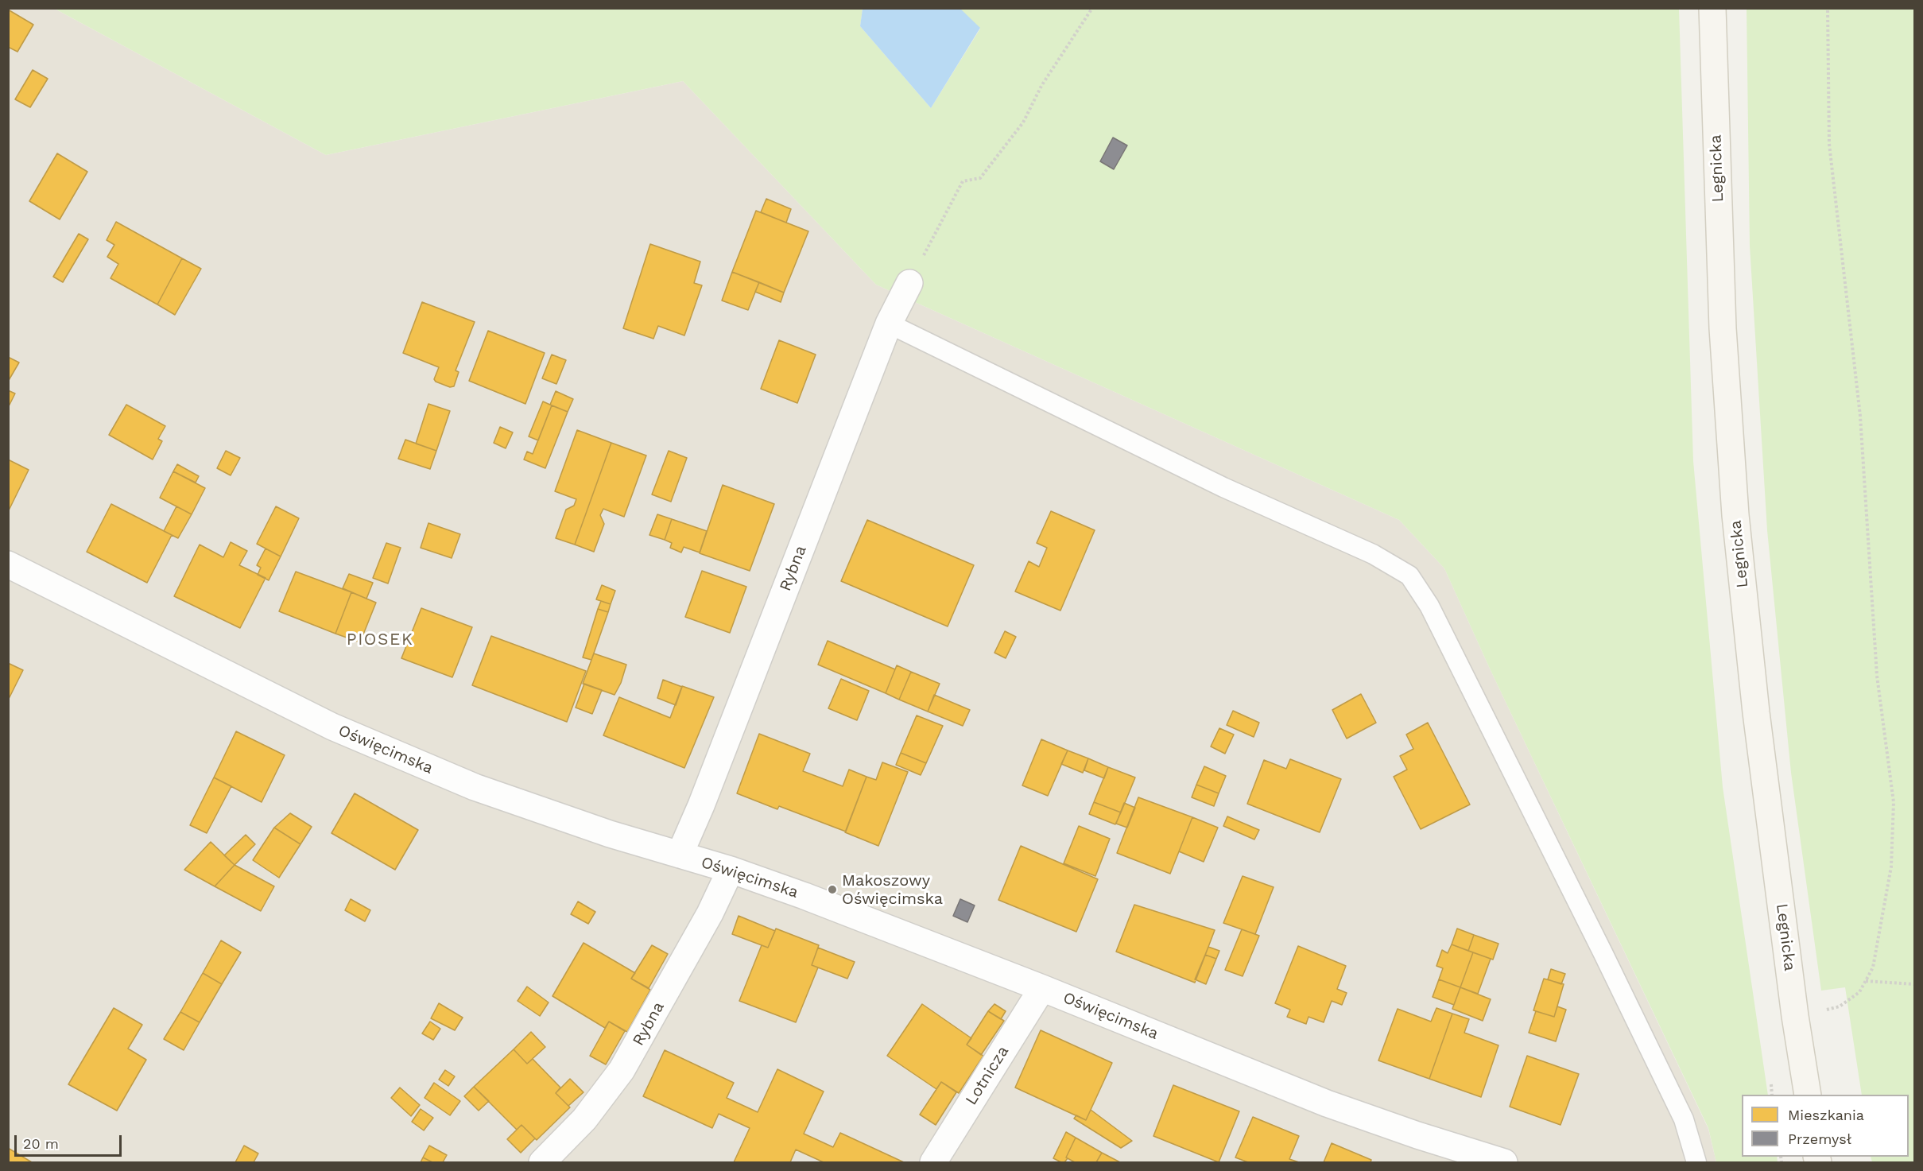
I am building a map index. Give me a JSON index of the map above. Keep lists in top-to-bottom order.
{
  "streets": {
    "main road": ["Legnicka"],
    "street": ["Rybna", "Oświęcimska", "Lotnicza"]
  },
  "crossings": [
    ["Rybna", "Oświęcimska"],
    ["Oświęcimska", "Lotnicza"]
  ],
  "districts": ["PIOSEK"],
  "places": ["Makoszowy Oświęcimska"],
  "legend": ["Mieszkania", "Przemysł"],
  "scale_bar": "20 m"
}
